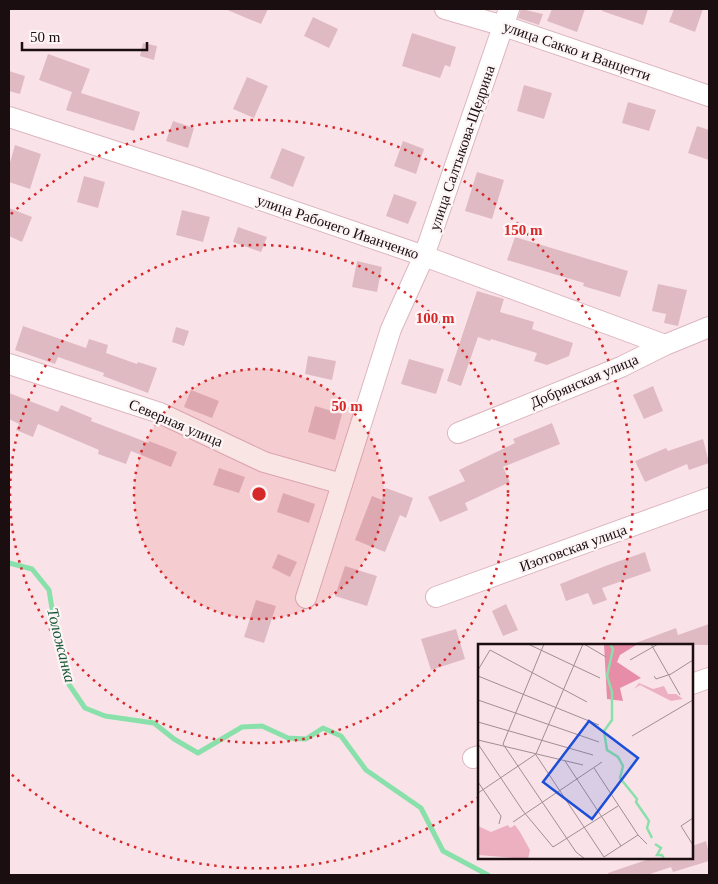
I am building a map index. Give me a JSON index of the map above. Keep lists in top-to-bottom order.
{
  "streets": {
    "street": [
      "улица Сакко и Ванцетти",
      "улица Салтыкова-Щедрина",
      "улица Рабочего Иванченко",
      "Добрянская улица",
      "Северная улица",
      "Изотовская улица"
    ]
  },
  "crossings": [
    ["улица Сакко и Ванцетти", "улица Салтыкова-Щедрина"],
    ["улица Салтыкова-Щедрина", "улица Рабочего Иванченко"],
    ["улица Салтыкова-Щедрина", "Северная улица"],
    ["улица Рабочего Иванченко", "Добрянская улица"]
  ],
  "water": ["Толожанка"],
  "scale_bar": "50 m",
  "rings": ["150 m", "100 m", "50 m"]
}
